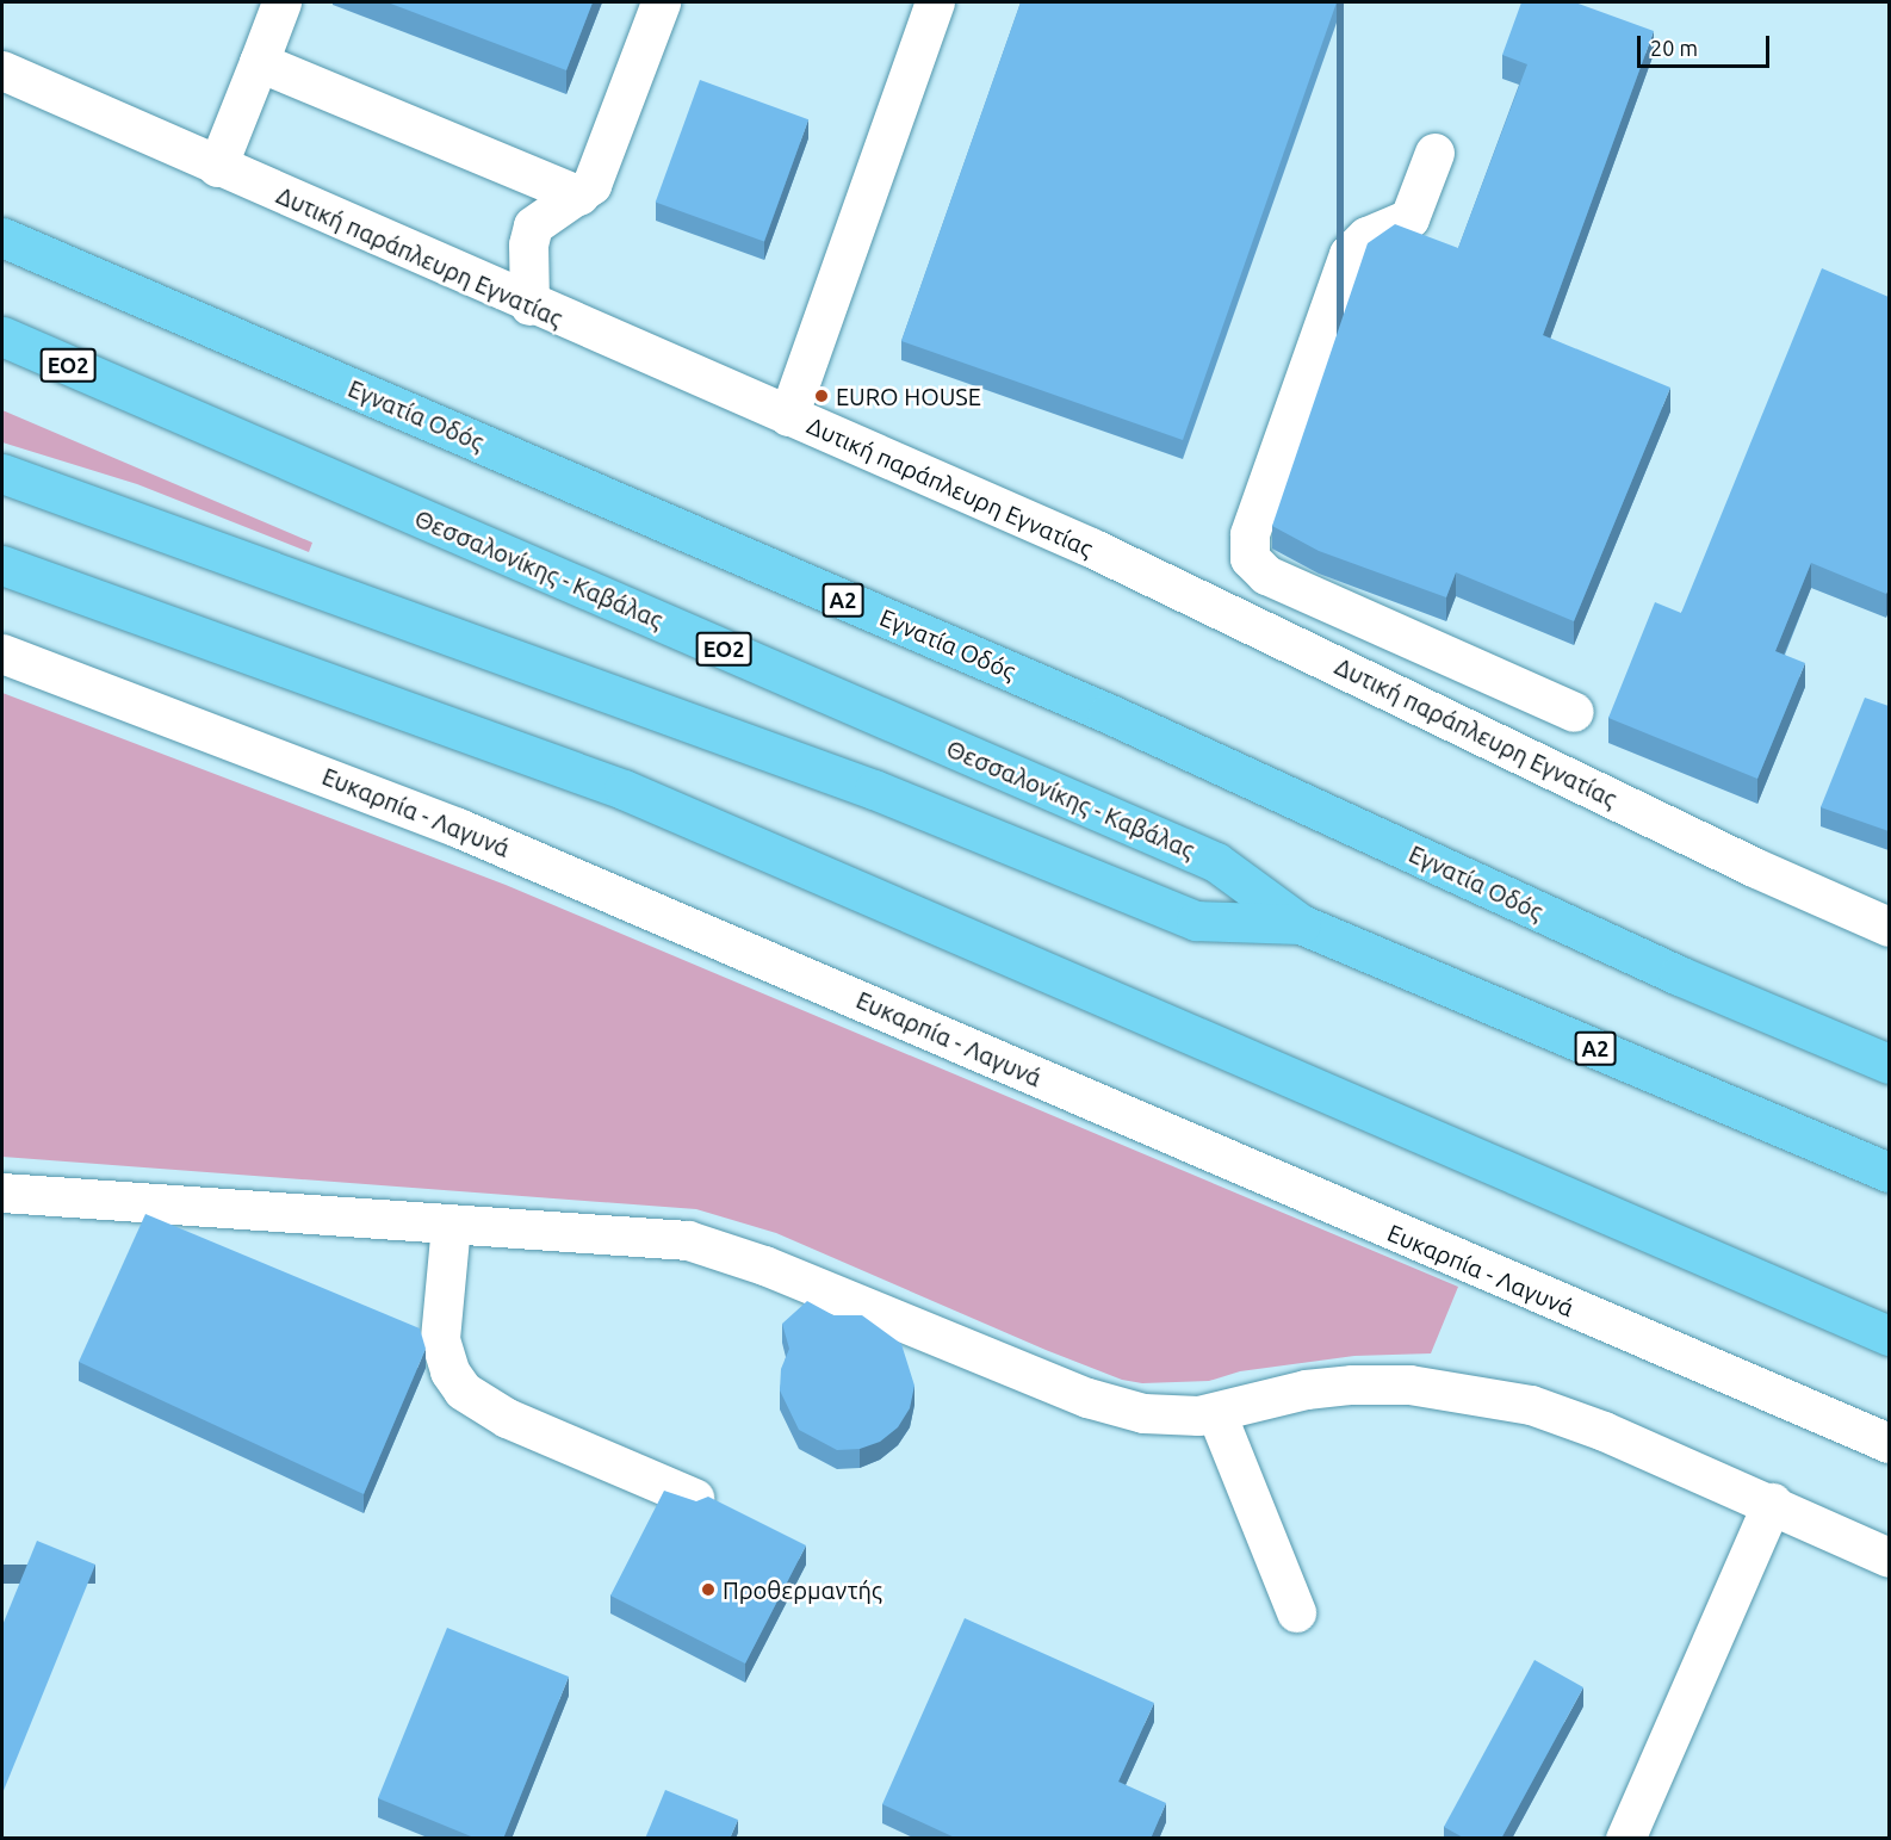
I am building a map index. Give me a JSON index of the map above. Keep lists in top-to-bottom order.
{
  "streets": {
    "highway": [
      "ΕΟ2",
      "Εγνατία Οδός",
      "Θεσσαλονίκης - Καβάλας",
      "Α2"
    ],
    "street": ["Δυτική παράπλευρη Εγνατίας", "Ευκαρπία - Λαγυνά"]
  },
  "crossings": [
    ["Θεσσαλονίκης - Καβάλας", "Α2"]
  ],
  "places": ["EURO HOUSE", "Προθερμαντής"],
  "scale_bar": "20 m"
}
